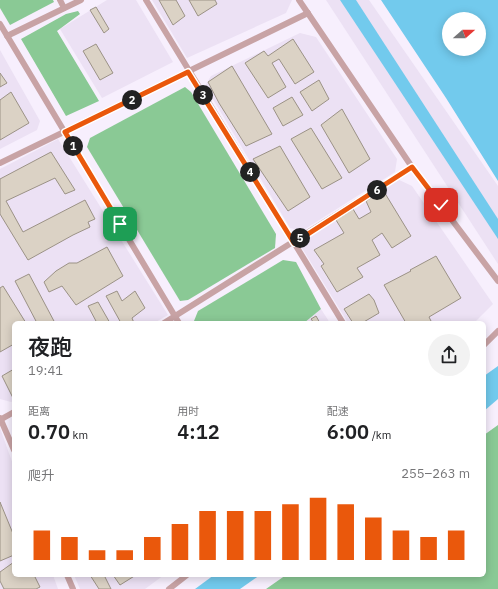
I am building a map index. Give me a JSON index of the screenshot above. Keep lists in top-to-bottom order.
{
  "north": "right",
  "page": {
    "pins": [
      "3",
      "2",
      "1",
      "4",
      "6",
      "5"
    ],
    "heading": ["夜跑", "19:41"],
    "stats": [
      ["距离", "0.70 km"],
      ["用时", "4:12"],
      ["配速", "6:00 /km"]
    ],
    "chart": ["爬升", "255–263 m"]
  }
}
